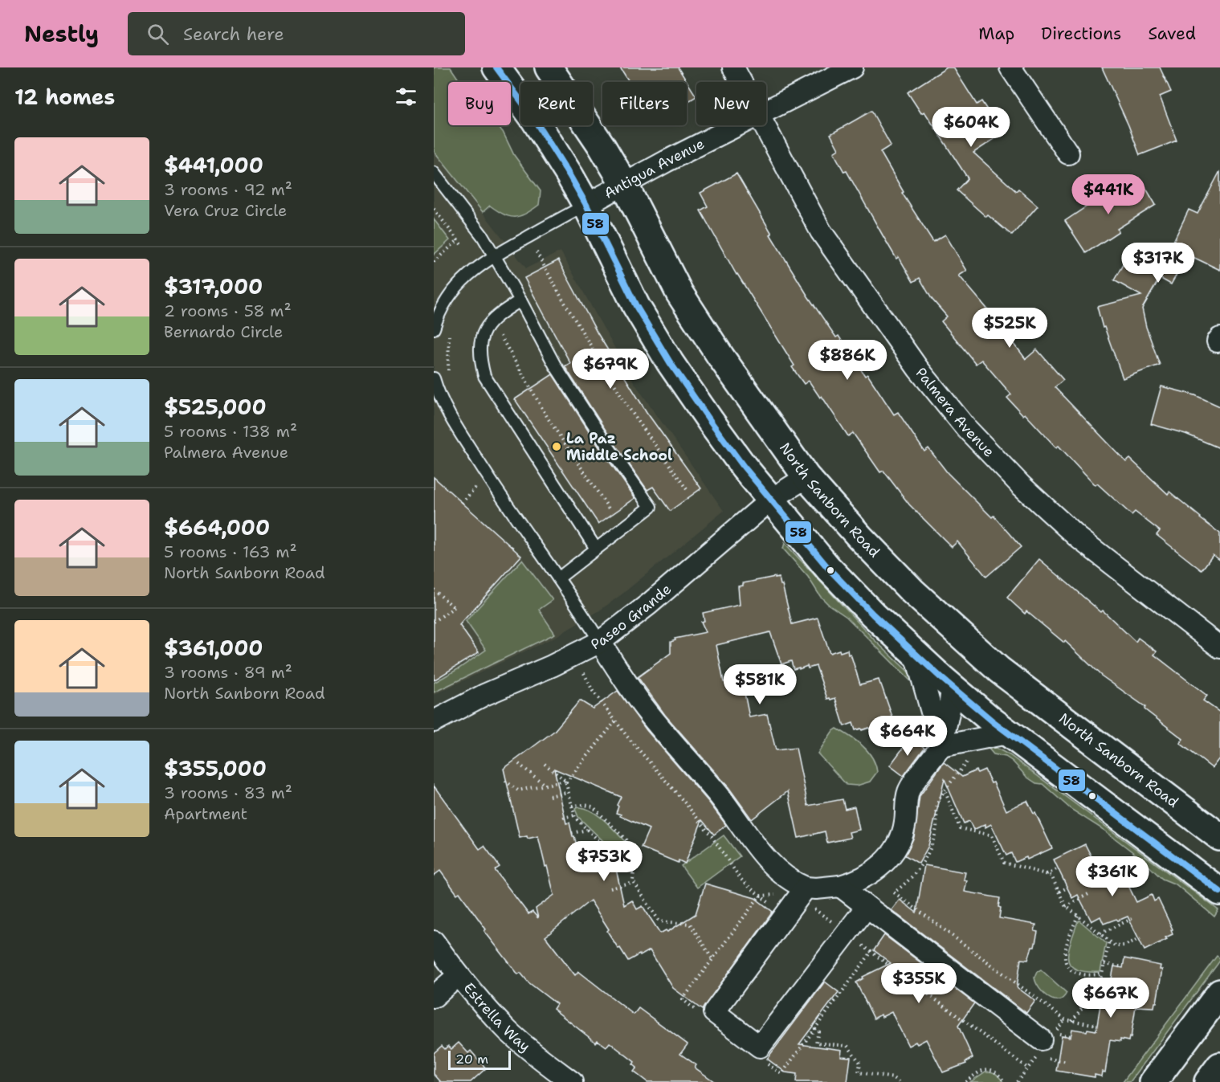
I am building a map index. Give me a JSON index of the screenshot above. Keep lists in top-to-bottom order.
{
  "streets": {
    "main road": ["North Sanborn Road"],
    "street": [
      "Antigua Avenue",
      "Palmera Avenue",
      "Paseo Grande",
      "Estrella Way"
    ]
  },
  "crossings": [
    ["Antigua Avenue", "North Sanborn Road"],
    ["North Sanborn Road", "Paseo Grande"]
  ],
  "places": ["La Paz Middle School"],
  "lines": ["transit line 58"],
  "scale_bar": "20 m",
  "page": {
    "header": "Nestly",
    "search": "Search here",
    "nav": ["Map", "Directions", "Saved"],
    "heading": "12 homes",
    "chip": [
      "Buy",
      "Rent",
      "Filters",
      "New"
    ],
    "price": [
      "$604K",
      "$441K",
      "$317K",
      "$525K",
      "$886K",
      "$679K",
      "$581K",
      "$664K",
      "$753K",
      "$361K",
      "$355K",
      "$667K"
    ],
    "list": [
      {
        "name": "$441,000",
        "note": "3 rooms · 92 m² · Vera Cruz Circle"
      },
      {
        "name": "$317,000",
        "note": "2 rooms · 58 m² · Bernardo Circle"
      },
      {
        "name": "$525,000",
        "note": "5 rooms · 138 m² · Palmera Avenue"
      },
      {
        "name": "$664,000",
        "note": "5 rooms · 163 m² · North Sanborn Road"
      },
      {
        "name": "$361,000",
        "note": "3 rooms · 89 m² · North Sanborn Road"
      },
      {
        "name": "$355,000",
        "note": "3 rooms · 83 m² · Apartment"
      }
    ],
    "scale": "20 m"
  }
}
